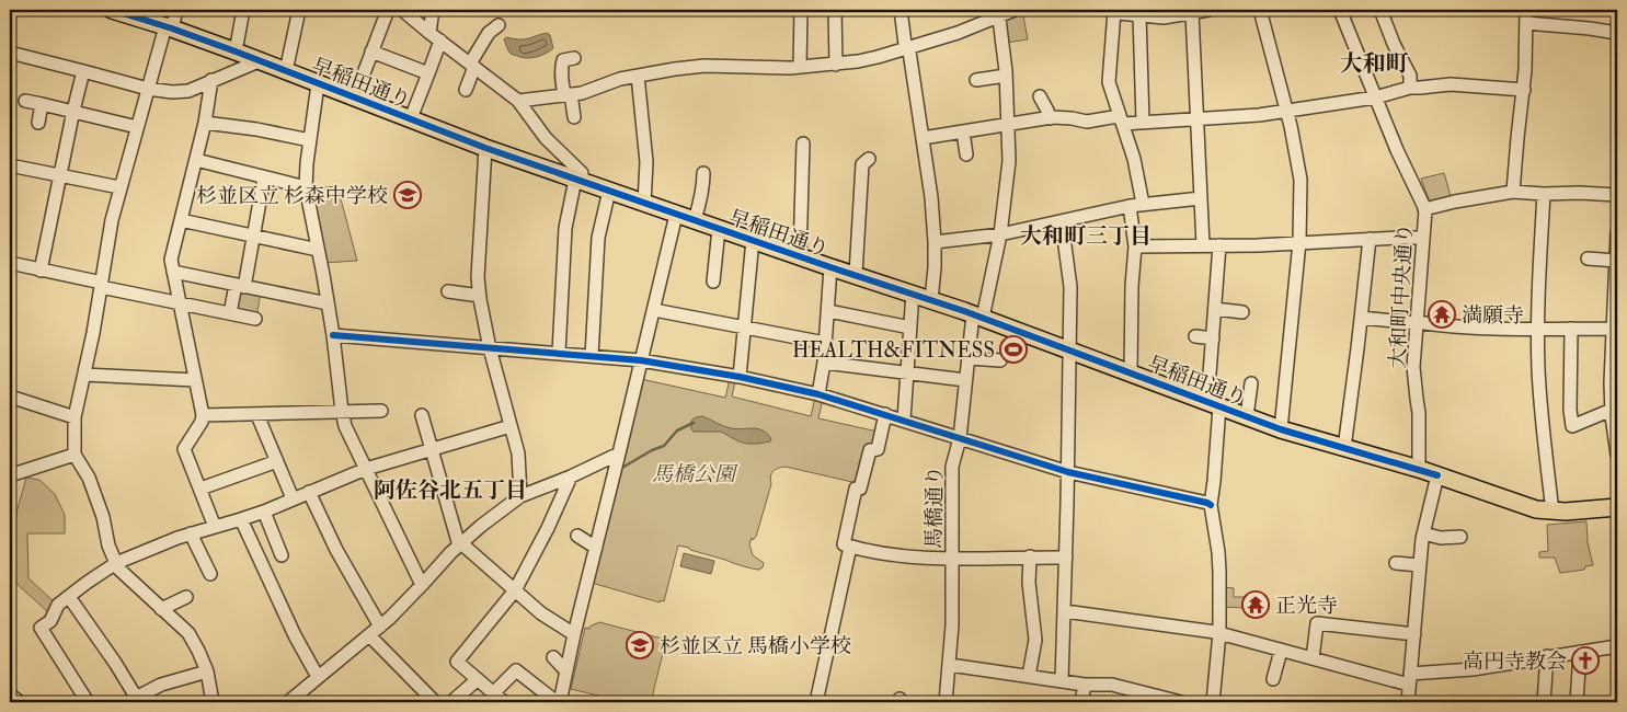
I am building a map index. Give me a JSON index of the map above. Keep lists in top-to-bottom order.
{
  "streets": {
    "main road": ["早稲田通り"],
    "street": ["大和町中央通り", "馬橋通り"]
  },
  "crossings": [
    ["早稲田通り", "大和町中央通り"],
    ["早稲田通り", "馬橋通り"]
  ],
  "districts": ["大和町", "大和町三丁目", "阿佐谷北五丁目"],
  "parks": ["馬橋公園"],
  "places": {
    "school or university": ["杉並区立 杉森中学校", "杉並区立 馬橋小学校"],
    "temple": ["満願寺", "正光寺"],
    "sports": ["HEALTH&FITNESS"],
    "church": ["高円寺教会"]
  }
}
